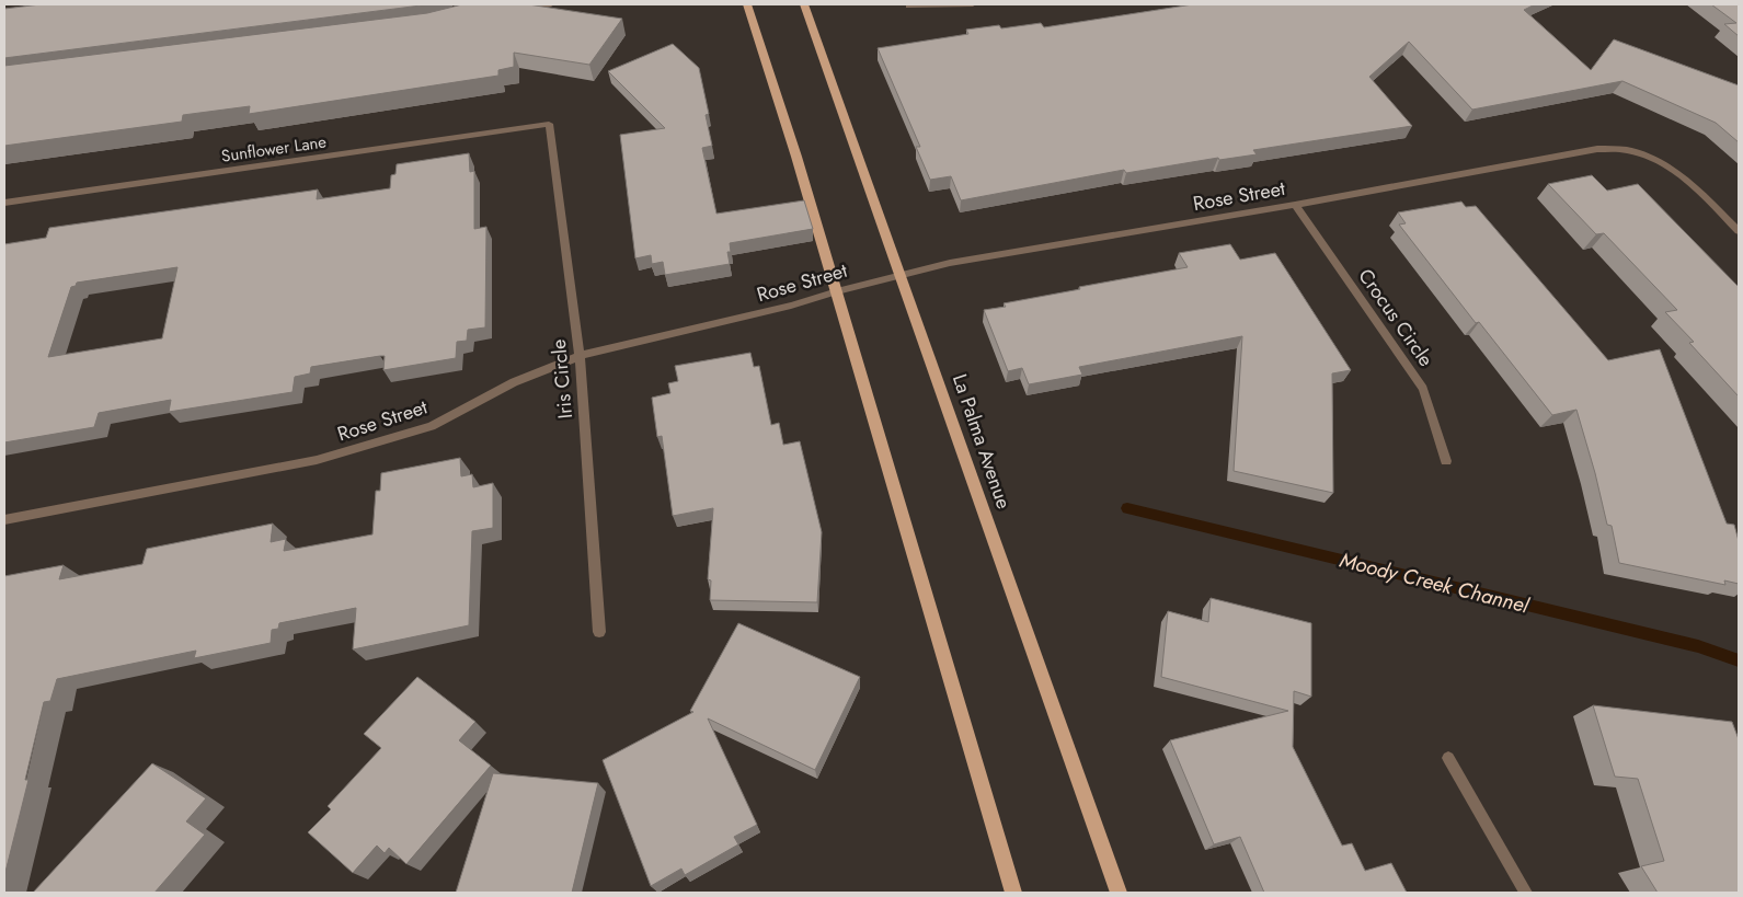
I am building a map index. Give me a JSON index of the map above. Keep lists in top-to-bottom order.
{
  "streets": {
    "main road": ["La Palma Avenue"],
    "street": [
      "Sunflower Lane",
      "Rose Street",
      "Crocus Circle",
      "Iris Circle"
    ]
  },
  "crossings": [
    ["Sunflower Lane", "Iris Circle"],
    ["Rose Street", "Crocus Circle"],
    ["Rose Street", "Iris Circle"],
    ["Rose Street", "La Palma Avenue"]
  ],
  "water": ["Moody Creek Channel"]
}
